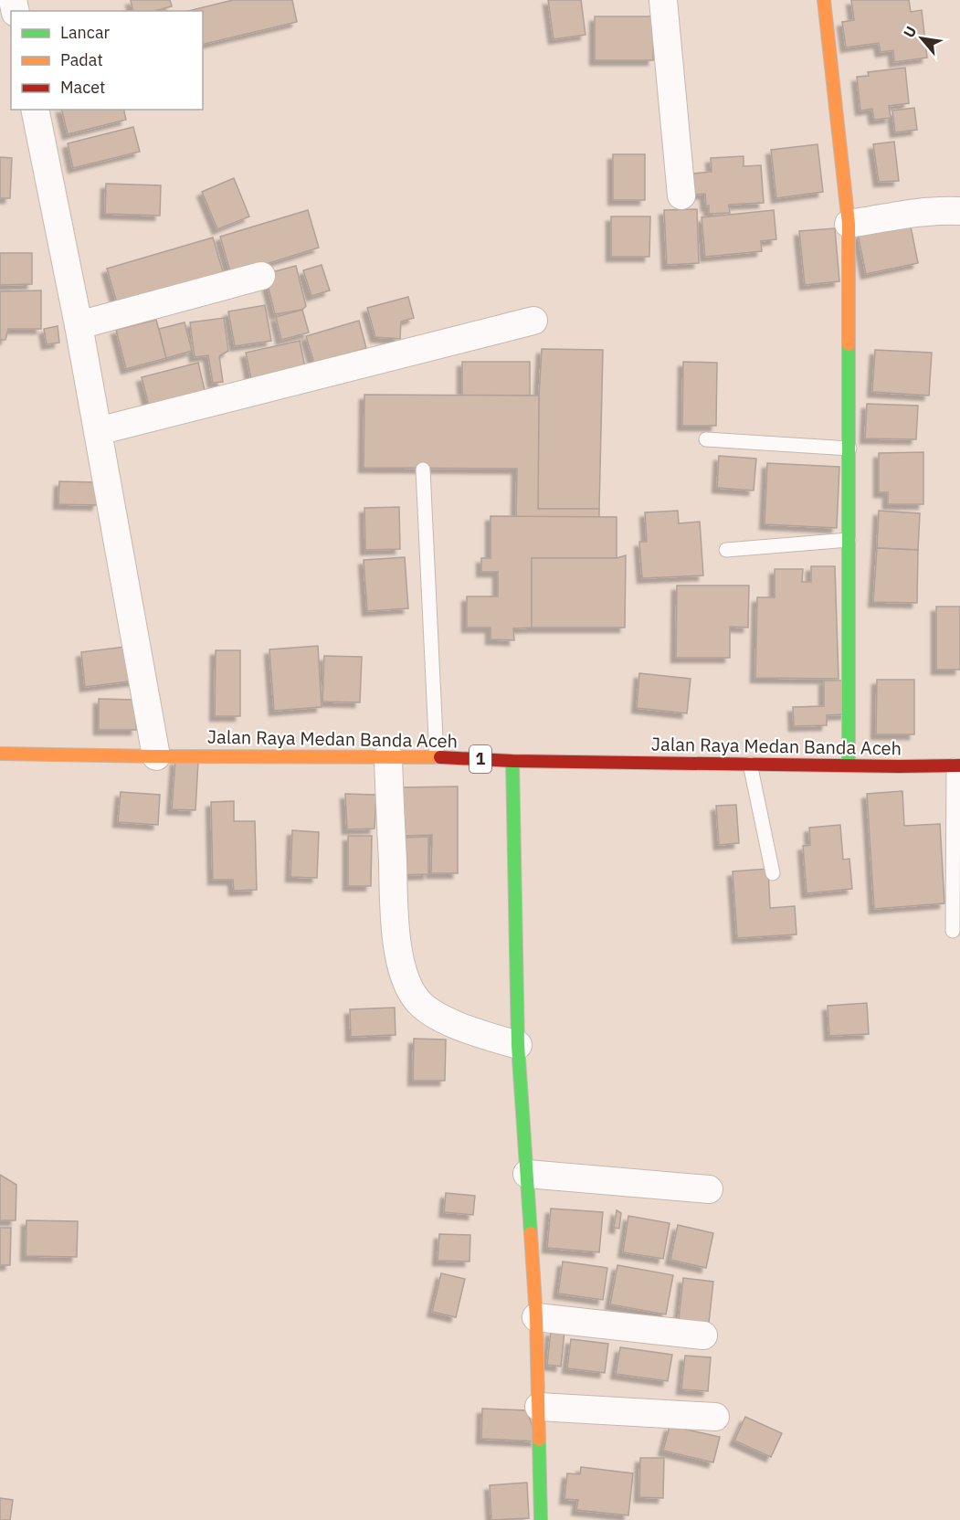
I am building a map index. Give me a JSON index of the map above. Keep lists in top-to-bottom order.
{
  "streets": {
    "main road": ["Jalan Raya Medan Banda Aceh", "1"]
  },
  "legend": ["Lancar", "Padat", "Macet"],
  "north": "top left"
}
